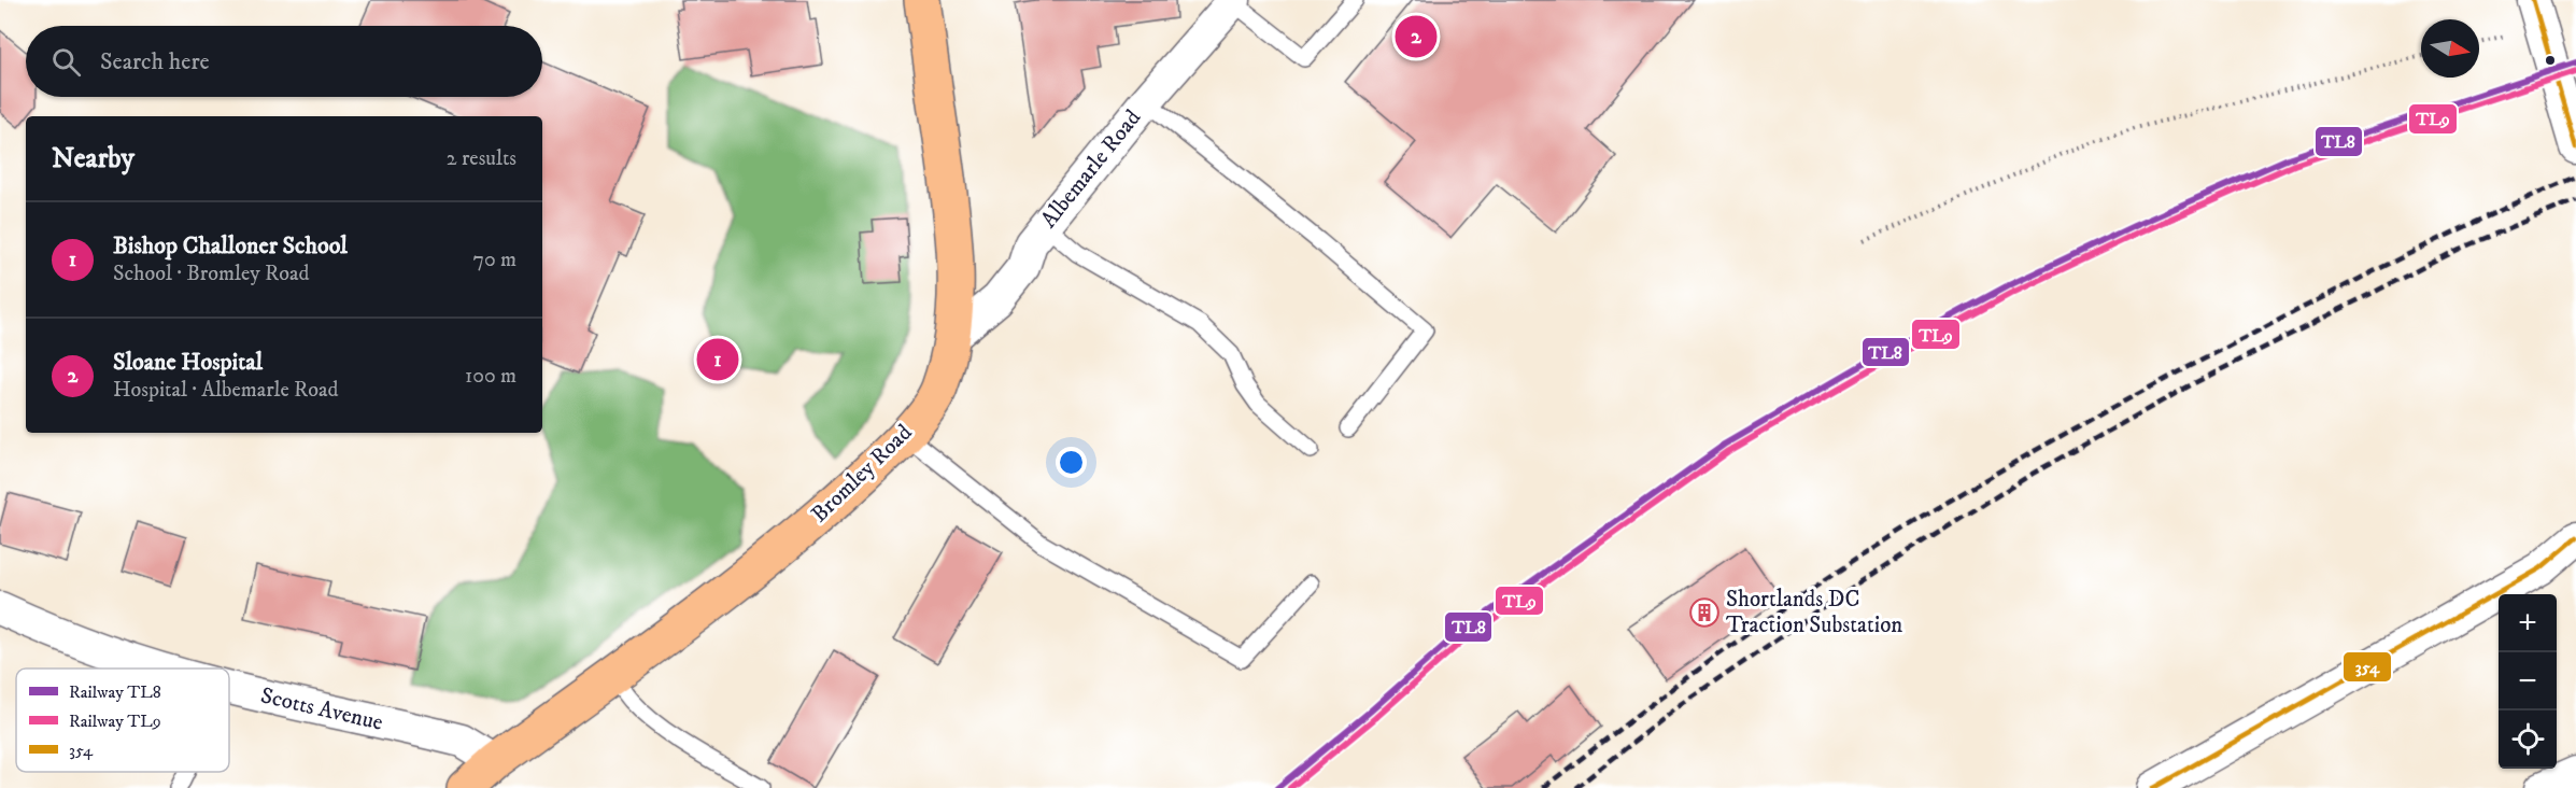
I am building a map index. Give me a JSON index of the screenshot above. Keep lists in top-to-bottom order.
{
  "streets": {
    "main road": ["Bromley Road"],
    "street": ["Albemarle Road", "Scotts Avenue"]
  },
  "crossings": [
    ["Albemarle Road", "Bromley Road"],
    ["Bromley Road", "Scotts Avenue"]
  ],
  "places": {
    "building": ["Shortlands DC Traction Substation"]
  },
  "lines": ["transit line 354", "rail line TL8", "rail line TL9"],
  "legend": ["Railway TL8", "Railway TL9", "354"],
  "north": "right",
  "page": {
    "pins": ["2", "1"],
    "search": "Search here",
    "heading": ["Nearby", "2 results"],
    "list": [
      {
        "mark": "1",
        "name": "Bishop Challoner School",
        "note": "School · Bromley Road",
        "value": "70 m"
      },
      {
        "mark": "2",
        "name": "Sloane Hospital",
        "note": "Hospital · Albemarle Road",
        "value": "100 m"
      }
    ],
    "map_buttons": ["+", "−"]
  }
}
